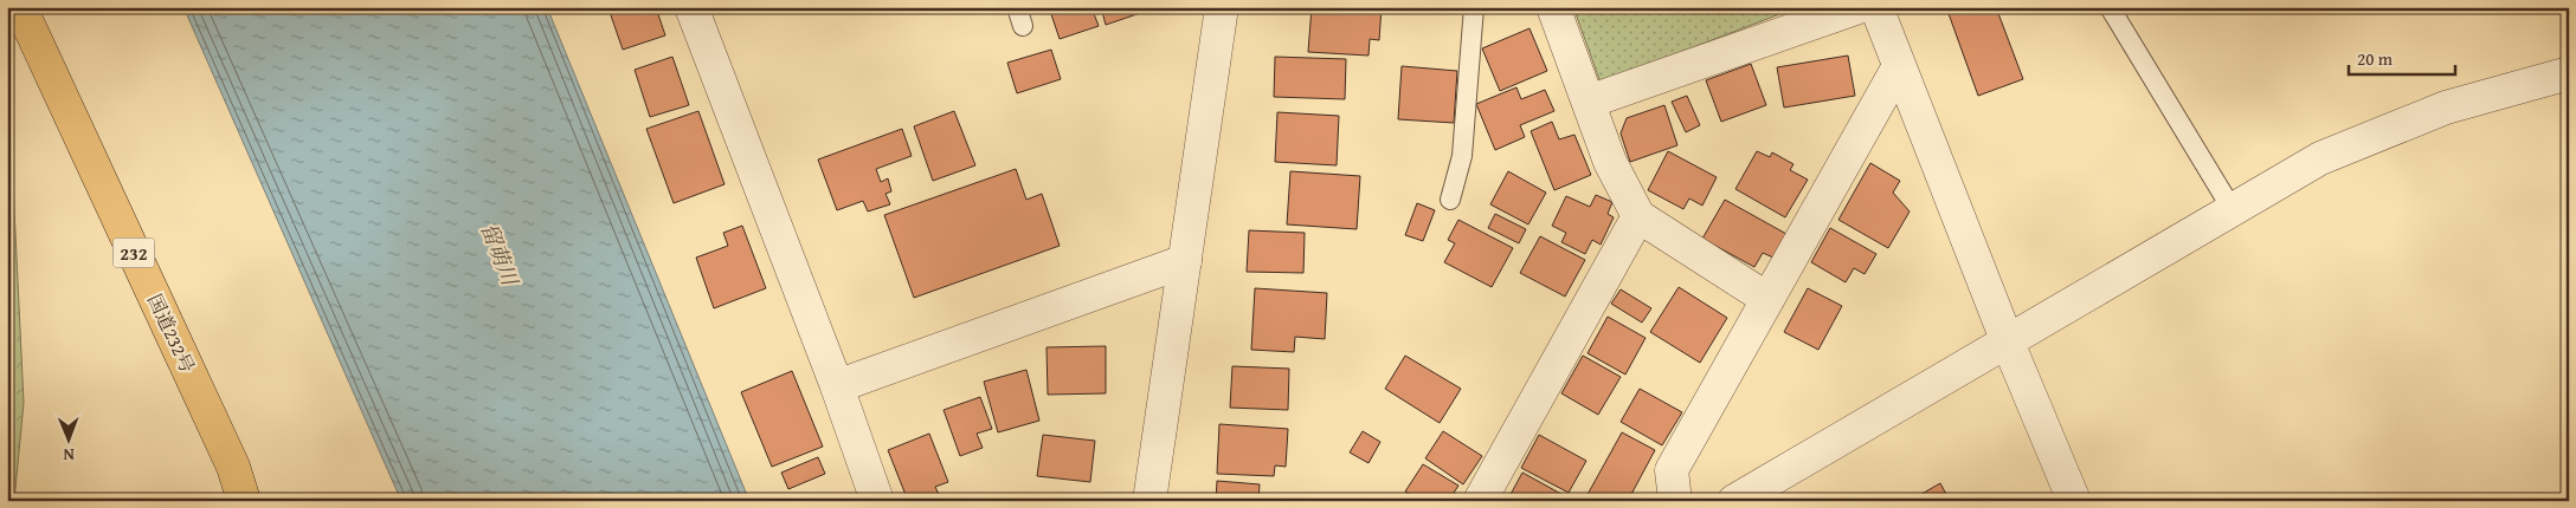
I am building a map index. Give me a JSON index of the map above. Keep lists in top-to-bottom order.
{
  "streets": {
    "highway": ["232", "国道232号"]
  },
  "water": ["留萌川"],
  "scale_bar": "20 m",
  "north": "bottom"
}
